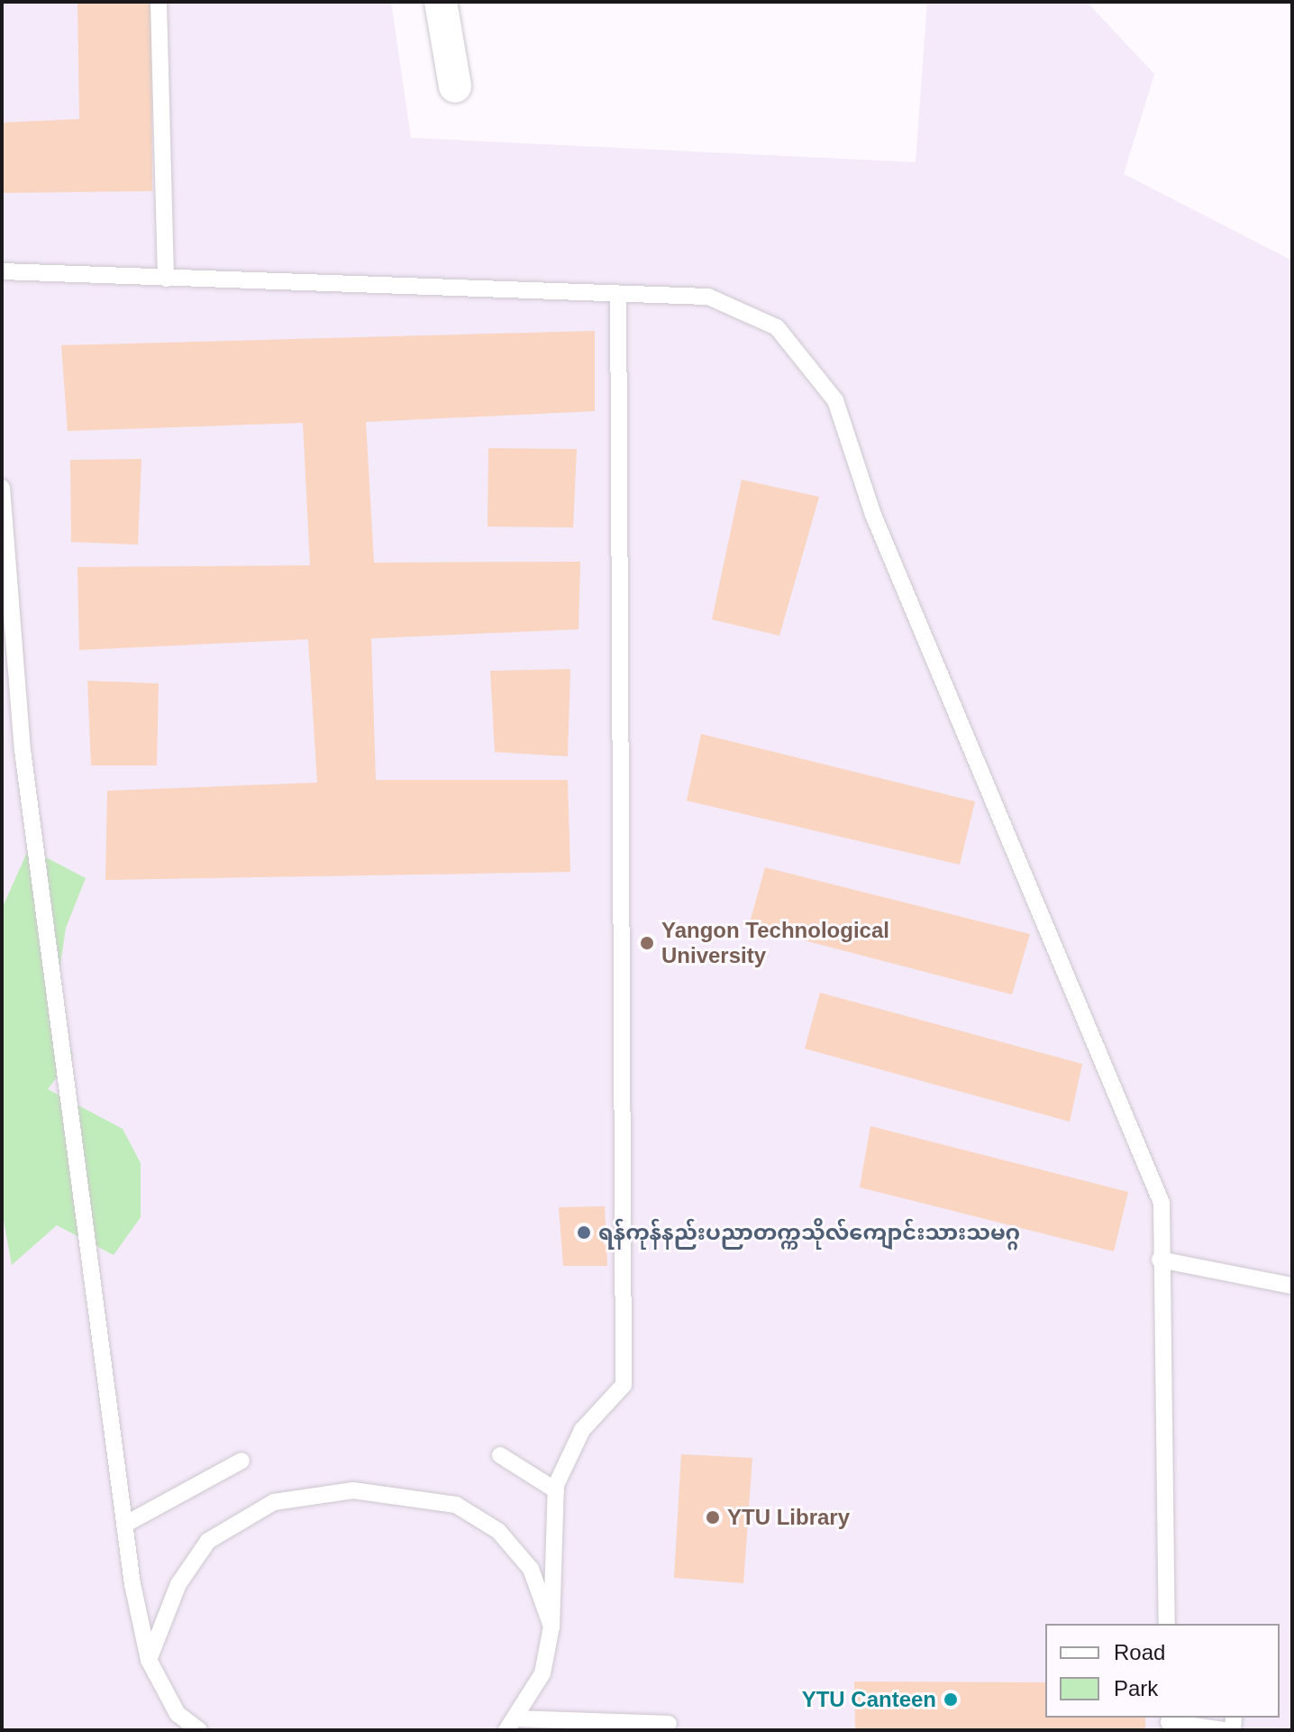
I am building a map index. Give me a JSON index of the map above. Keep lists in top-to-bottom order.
{
  "places": [
    "Yangon Technological University",
    "ရန်ကုန်နည်းပညာတက္ကသိုလ်ကျောင်းသားသမဂ္ဂ",
    "YTU Library",
    "YTU Canteen"
  ],
  "legend": ["Road", "Park"]
}
